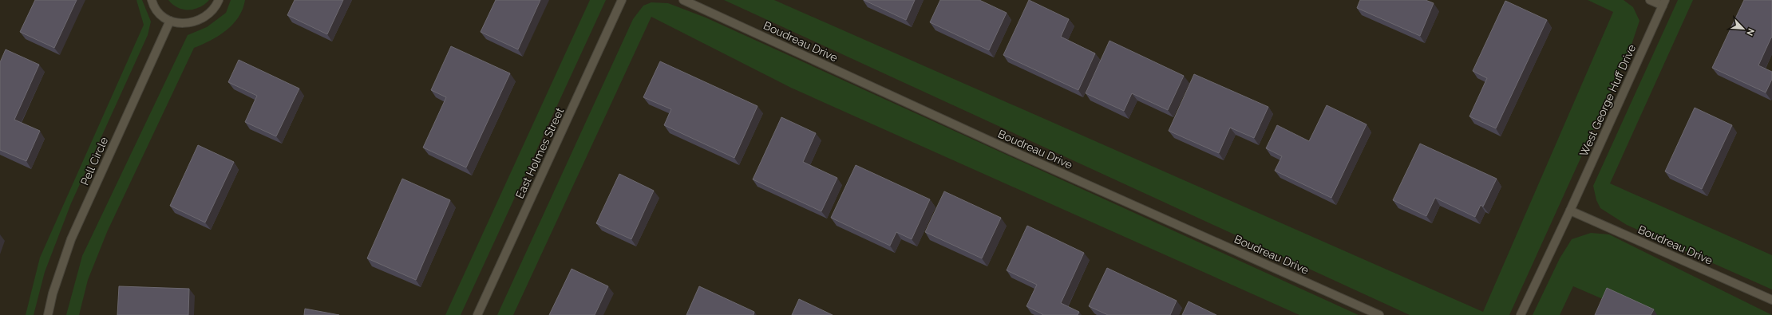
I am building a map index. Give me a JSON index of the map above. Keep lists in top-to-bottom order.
{
  "streets": {
    "street": [
      "Boudreau Drive",
      "West George Huff Drive",
      "East Holmes Street",
      "Pell Circle"
    ]
  },
  "crossings": [
    ["Boudreau Drive", "West George Huff Drive"]
  ],
  "north": "bottom right"
}
